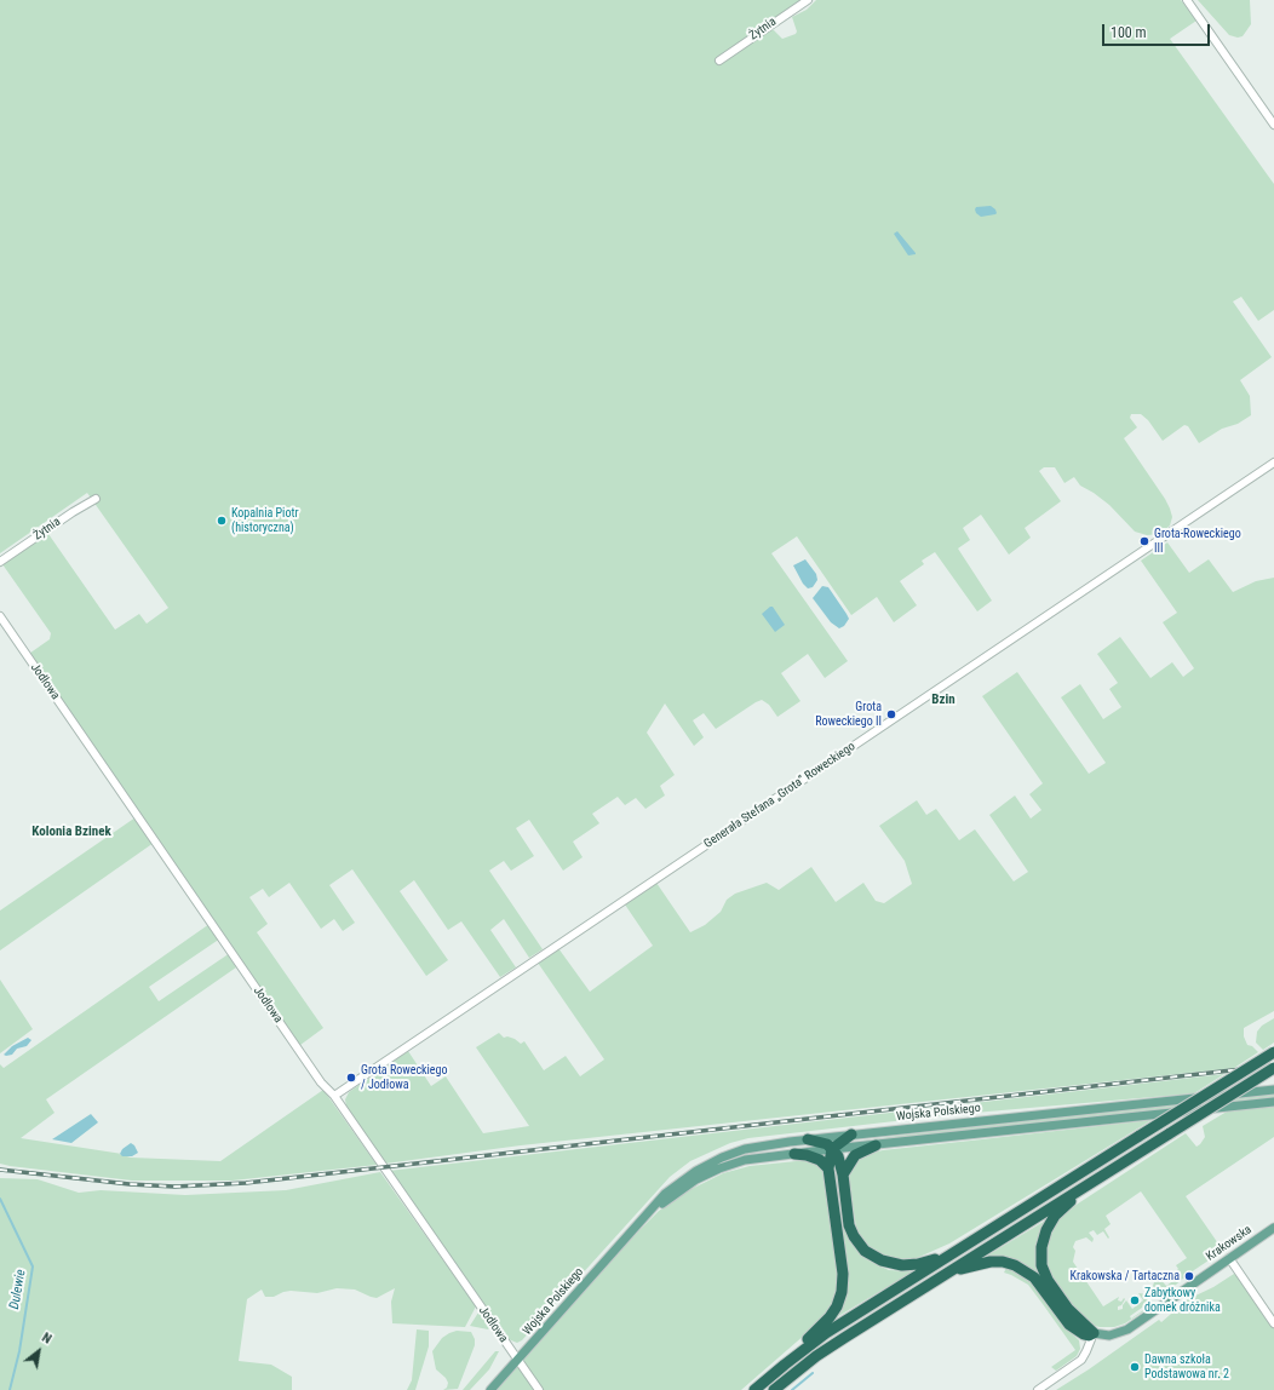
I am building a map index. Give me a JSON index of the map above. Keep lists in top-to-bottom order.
{
  "streets": {
    "main road": ["Wojska Polskiego", "Krakowska"],
    "street": ["Żytnia", "Jodłowa", "Generała Stefana „Grota” Roweckiego"]
  },
  "crossings": [
    ["Jodłowa", "Generała Stefana „Grota” Roweckiego"],
    ["Jodłowa", "Wojska Polskiego"]
  ],
  "districts": ["Bzin", "Kolonia Bzinek"],
  "water": ["Dulewie"],
  "places": [
    "Kopalnia Piotr (historyczna)",
    "Grota-Roweckiego III",
    "Grota Roweckiego II",
    "Grota Roweckiego / Jodłowa",
    "Krakowska / Tartaczna",
    "Zabytkowy domek dróżnika",
    "Dawna szkoła Podstawowa nr. 2"
  ],
  "scale_bar": "100 m",
  "north": "top right"
}
